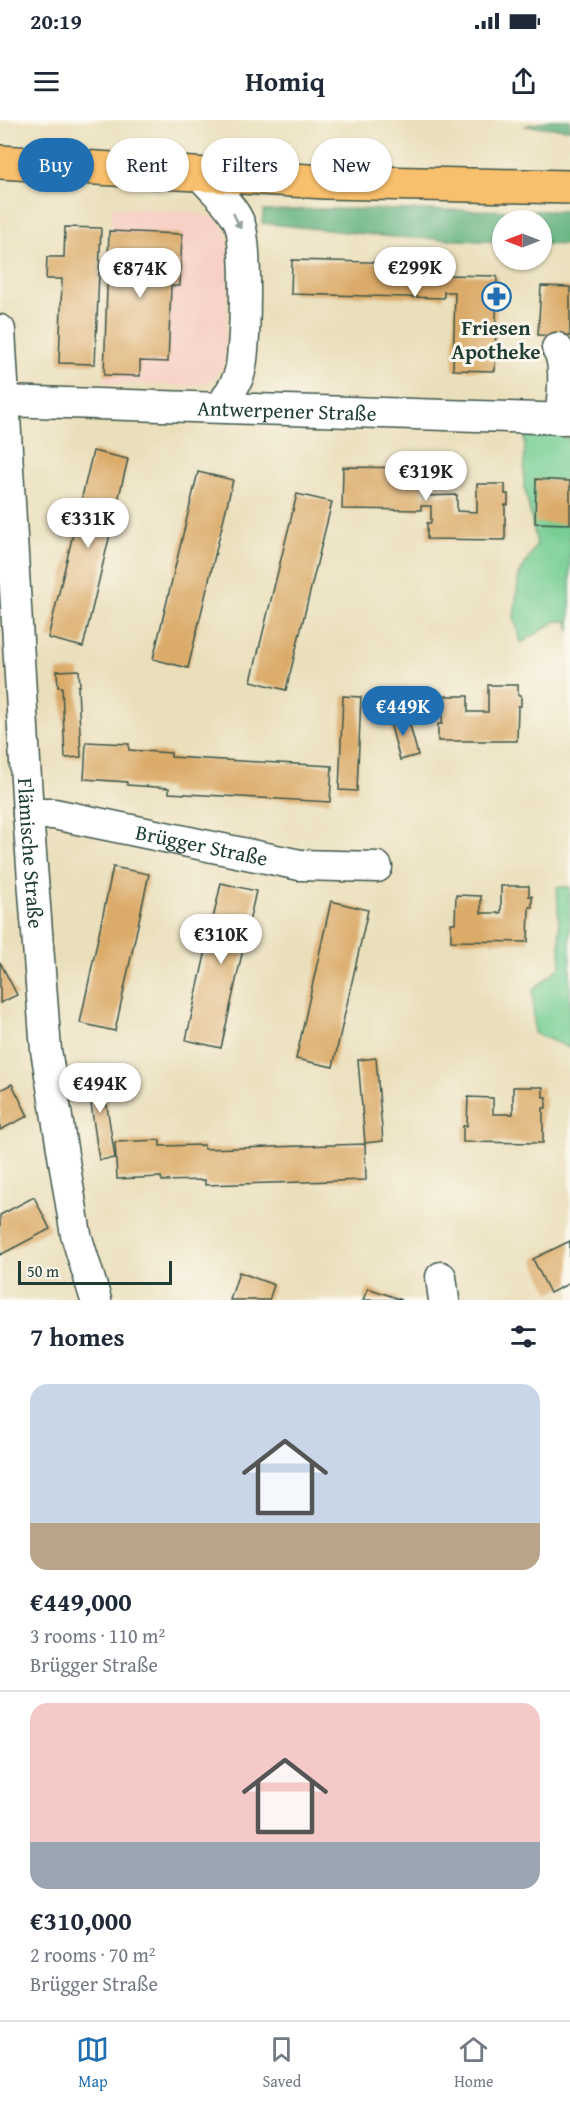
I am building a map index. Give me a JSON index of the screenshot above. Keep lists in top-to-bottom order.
{
  "streets": {
    "street": ["Antwerpener Straße", "Brügger Straße", "Flämische Straße"]
  },
  "crossings": [
    ["Antwerpener Straße", "Flämische Straße"],
    ["Brügger Straße", "Flämische Straße"]
  ],
  "places": {
    "pharmacy": ["Friesen Apotheke"]
  },
  "scale_bar": "50 m",
  "north": "left",
  "page": {
    "status": "20:19",
    "header": "Homiq",
    "chip": [
      "Buy",
      "Rent",
      "Filters",
      "New"
    ],
    "price": [
      "€299K",
      "€874K",
      "€319K",
      "€331K",
      "€449K",
      "€310K",
      "€494K"
    ],
    "scale": "50 m",
    "heading": "7 homes",
    "list": [
      {
        "name": "€449,000",
        "note": "3 rooms · 110 m² · Brügger Straße"
      },
      {
        "name": "€310,000",
        "note": "2 rooms · 70 m² · Brügger Straße"
      }
    ],
    "tabs": ["Map", "Saved", "Home"]
  }
}
